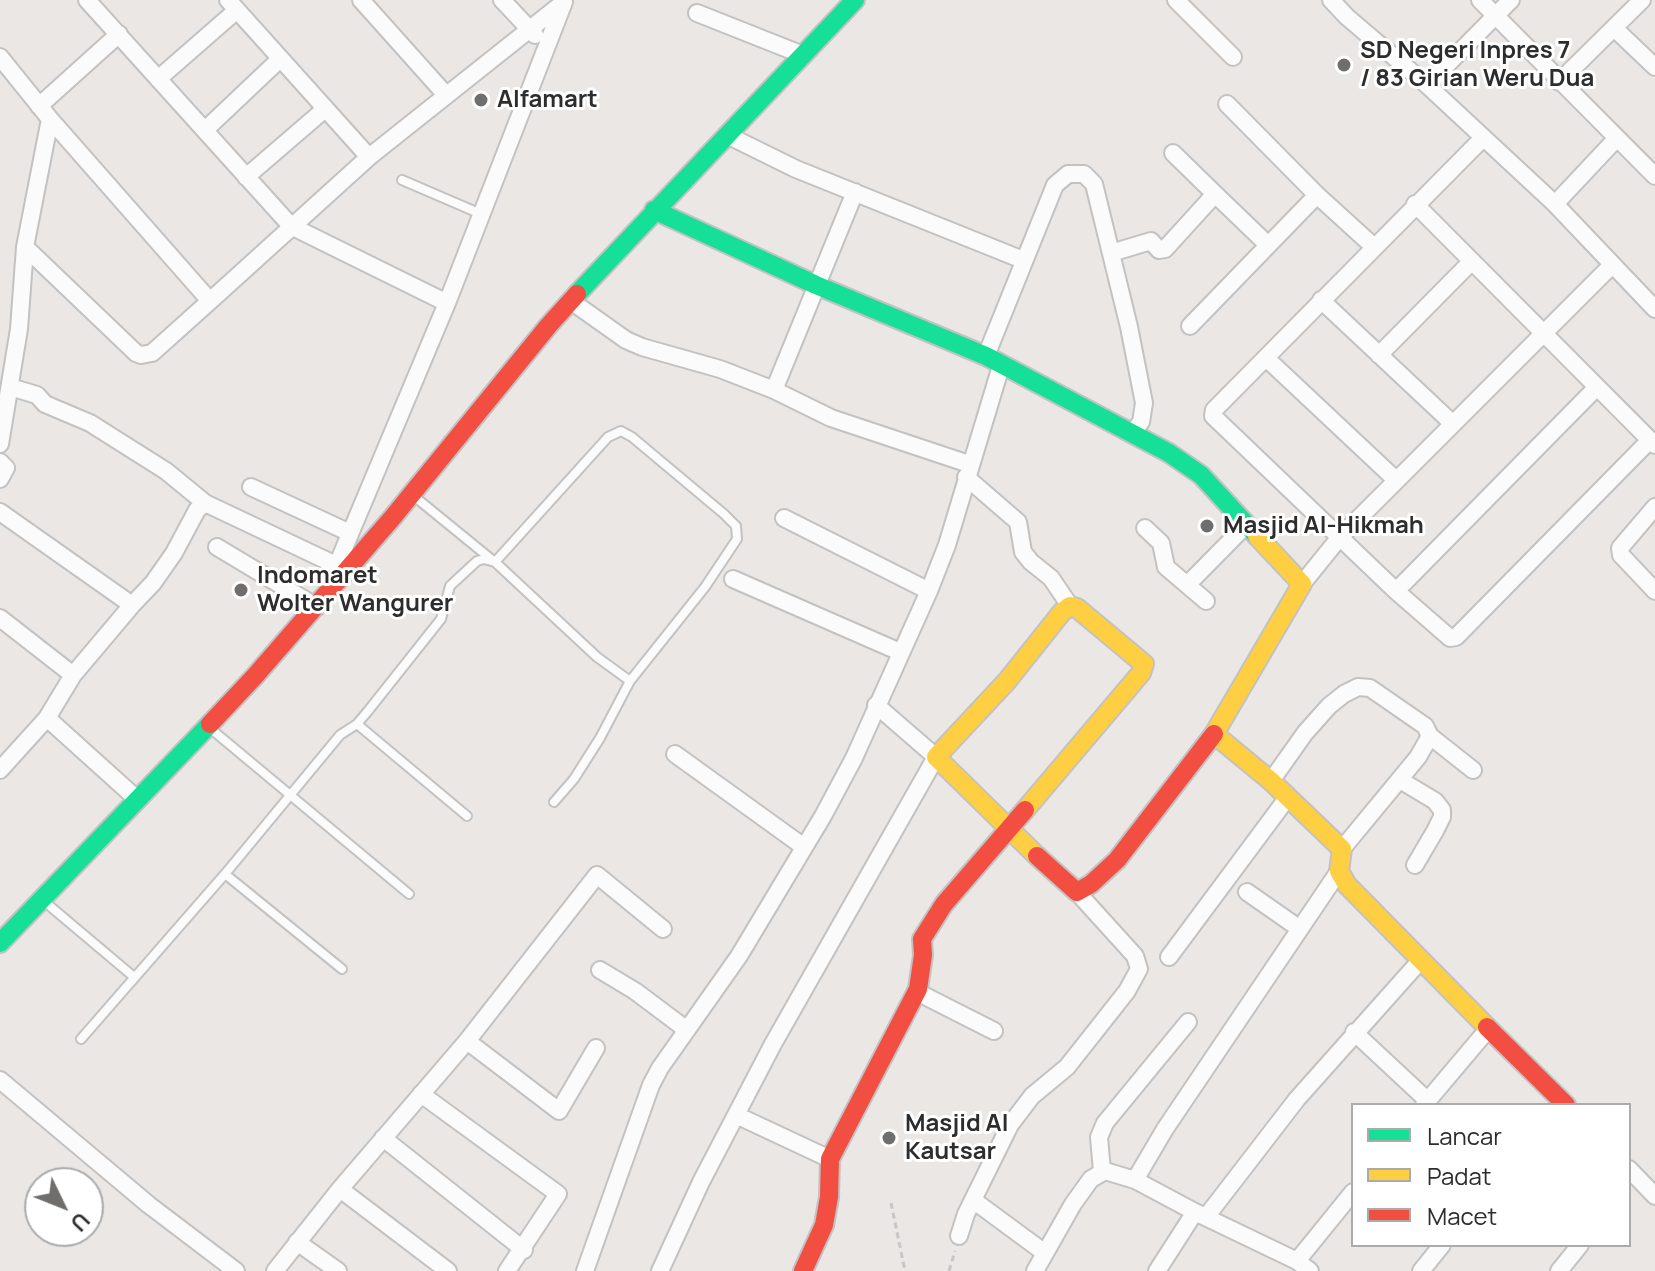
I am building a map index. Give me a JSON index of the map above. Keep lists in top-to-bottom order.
{
  "places": [
    "SD Negeri Inpres 7 / 83 Girian Weru Dua",
    "Alfamart",
    "Masjid Al-Hikmah",
    "Indomaret Wolter Wangurer",
    "Masjid Al Kautsar"
  ],
  "legend": ["Lancar", "Padat", "Macet"],
  "north": "bottom right"
}
